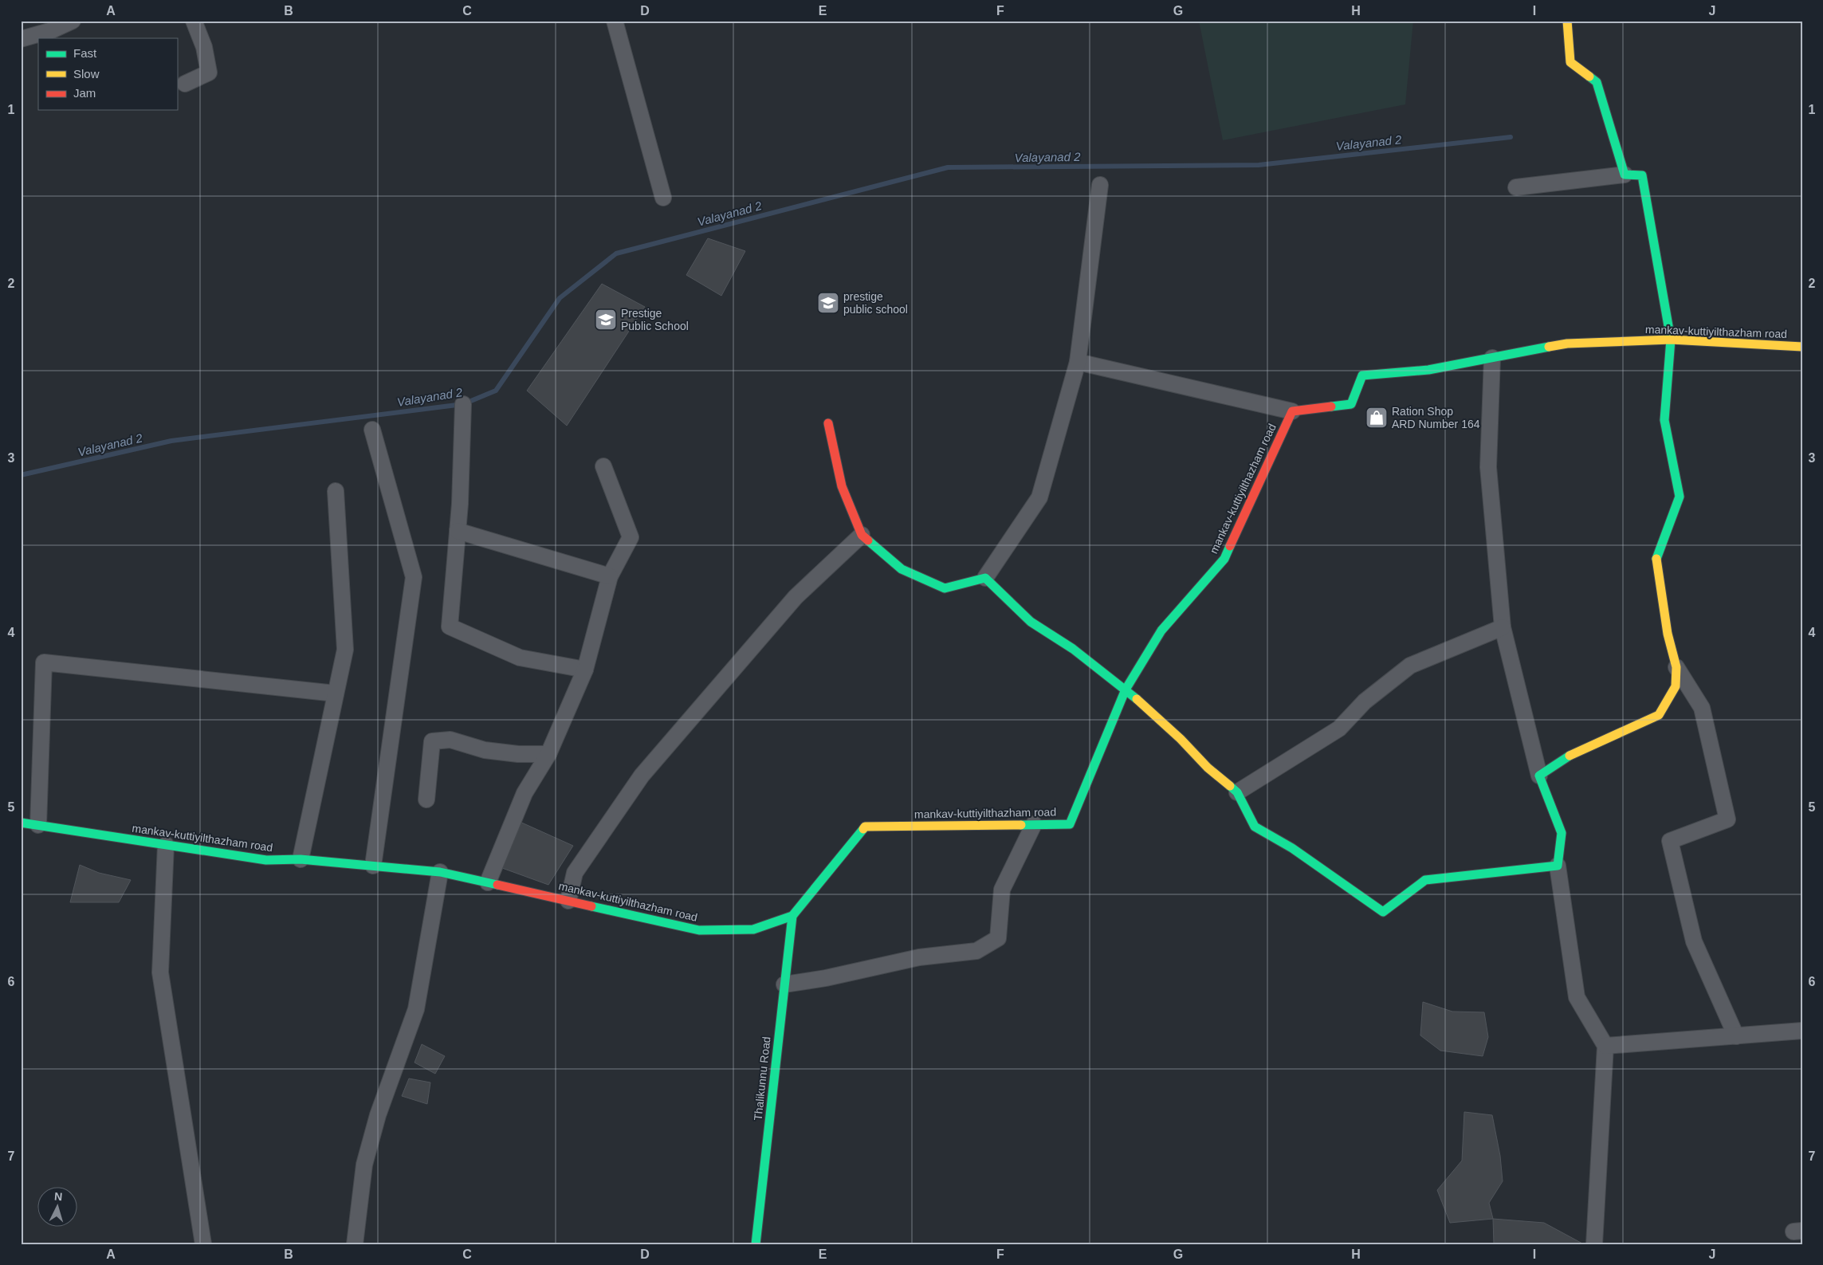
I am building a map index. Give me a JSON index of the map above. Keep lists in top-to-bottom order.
{
  "streets": {
    "street": ["mankav-kuttiyilthazham road", "Thalikunnu Road"]
  },
  "crossings": [
    ["mankav-kuttiyilthazham road", "Thalikunnu Road"]
  ],
  "water": ["Valayanad 2"],
  "places": {
    "school or university": ["prestige public school", "Prestige Public School"],
    "shop": ["Ration Shop ARD Number 164"]
  },
  "legend": ["Fast", "Slow", "Jam"],
  "north": "top",
  "grid": {
    "columns": [
      "A",
      "B",
      "C",
      "D",
      "E",
      "F",
      "G",
      "H",
      "I",
      "J"
    ],
    "rows": [
      "1",
      "2",
      "3",
      "4",
      "5",
      "6",
      "7"
    ]
  }
}
